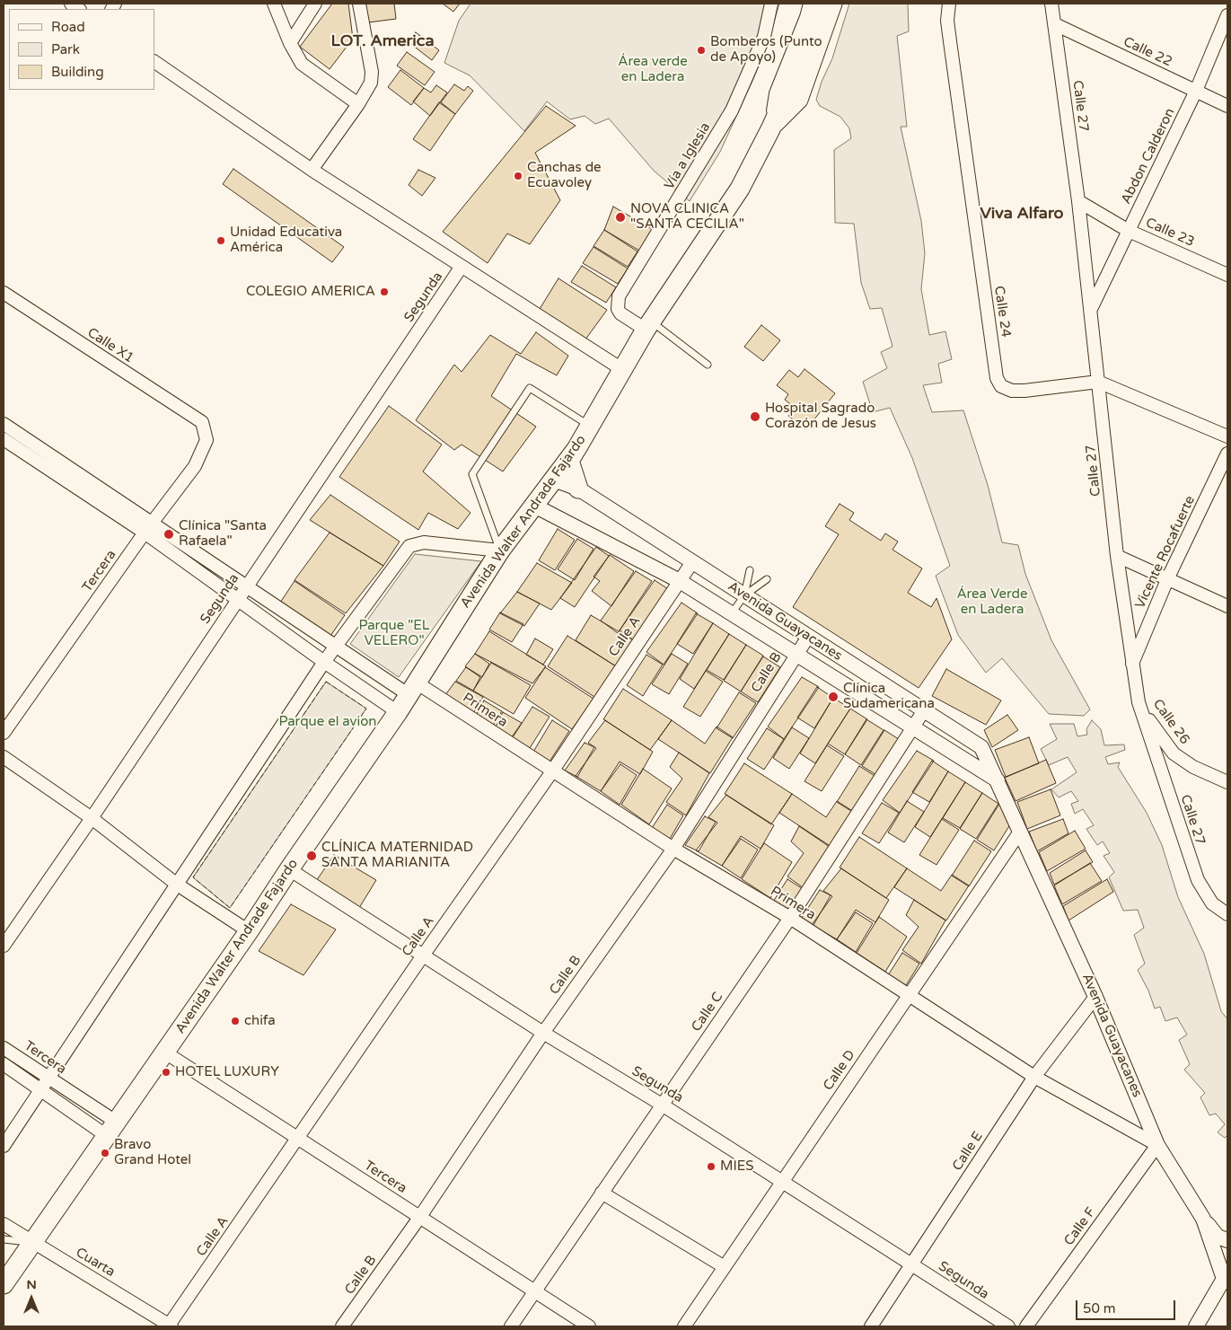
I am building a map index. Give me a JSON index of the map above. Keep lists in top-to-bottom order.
{
  "streets": {
    "main road": ["Avenida Walter Andrade Fajardo"],
    "street": [
      "Calle 22",
      "Calle 27",
      "Vía a Iglesia",
      "Abdon Calderon",
      "Calle 23",
      "Segunda",
      "Calle 24",
      "Calle X1",
      "Vicente Rocafuerte",
      "Tercera",
      "Avenida Guayacanes",
      "Calle A",
      "Calle B",
      "Primera",
      "Calle 26",
      "Calle C",
      "Calle D",
      "Calle E",
      "Calle F",
      "Cuarta"
    ]
  },
  "crossings": [
    ["Calle 22", "Calle 27"],
    ["Calle 22", "Abdon Calderon"],
    ["Calle 27", "Abdon Calderon"],
    ["Calle 27", "Calle 23"],
    ["Calle 27", "Calle 24"],
    ["Calle 27", "Vicente Rocafuerte"],
    ["Calle 27", "Calle 26"],
    ["Vía a Iglesia", "Avenida Walter Andrade Fajardo"],
    ["Abdon Calderon", "Calle 23"],
    ["Segunda", "Avenida Walter Andrade Fajardo"],
    ["Segunda", "Calle A"],
    ["Segunda", "Calle B"],
    ["Segunda", "Primera"],
    ["Segunda", "Calle C"],
    ["Segunda", "Calle D"],
    ["Segunda", "Calle E"],
    ["Calle X1", "Tercera"],
    ["Avenida Walter Andrade Fajardo", "Tercera"],
    ["Avenida Walter Andrade Fajardo", "Avenida Guayacanes"],
    ["Avenida Walter Andrade Fajardo", "Primera"],
    ["Avenida Walter Andrade Fajardo", "Cuarta"],
    ["Tercera", "Calle A"],
    ["Tercera", "Calle B"],
    ["Tercera", "Primera"],
    ["Tercera", "Calle C"],
    ["Avenida Guayacanes", "Calle A"],
    ["Avenida Guayacanes", "Calle B"],
    ["Avenida Guayacanes", "Primera"],
    ["Avenida Guayacanes", "Calle C"],
    ["Avenida Guayacanes", "Calle D"],
    ["Avenida Guayacanes", "Calle E"],
    ["Avenida Guayacanes", "Calle F"],
    ["Calle A", "Primera"],
    ["Calle A", "Cuarta"],
    ["Calle B", "Primera"],
    ["Primera", "Calle C"],
    ["Primera", "Calle D"],
    ["Primera", "Calle E"],
    ["Primera", "Calle F"]
  ],
  "districts": ["LOT. America", "Viva Alfaro"],
  "parks": [
    "Área verde en Ladera",
    "Área Verde en Ladera",
    "Parque \"EL VELERO\"",
    "Parque el avion"
  ],
  "places": [
    "Bomberos (Punto de Apoyo)",
    "Canchas de Ecuavoley",
    "NOVA CLINICA \"SANTA CECILIA\"",
    "Unidad Educativa América",
    "COLEGIO AMERICA",
    "Hospital Sagrado Corazón de Jesus",
    "Clínica \"Santa Rafaela\"",
    "Clínica Sudamericana",
    "CLÍNICA MATERNIDAD SANTA MARIANITA",
    "chifa",
    "HOTEL LUXURY",
    "Bravo Grand Hotel",
    "MIES"
  ],
  "legend": ["Road", "Park", "Building"],
  "scale_bar": "50 m",
  "north": "top"
}
